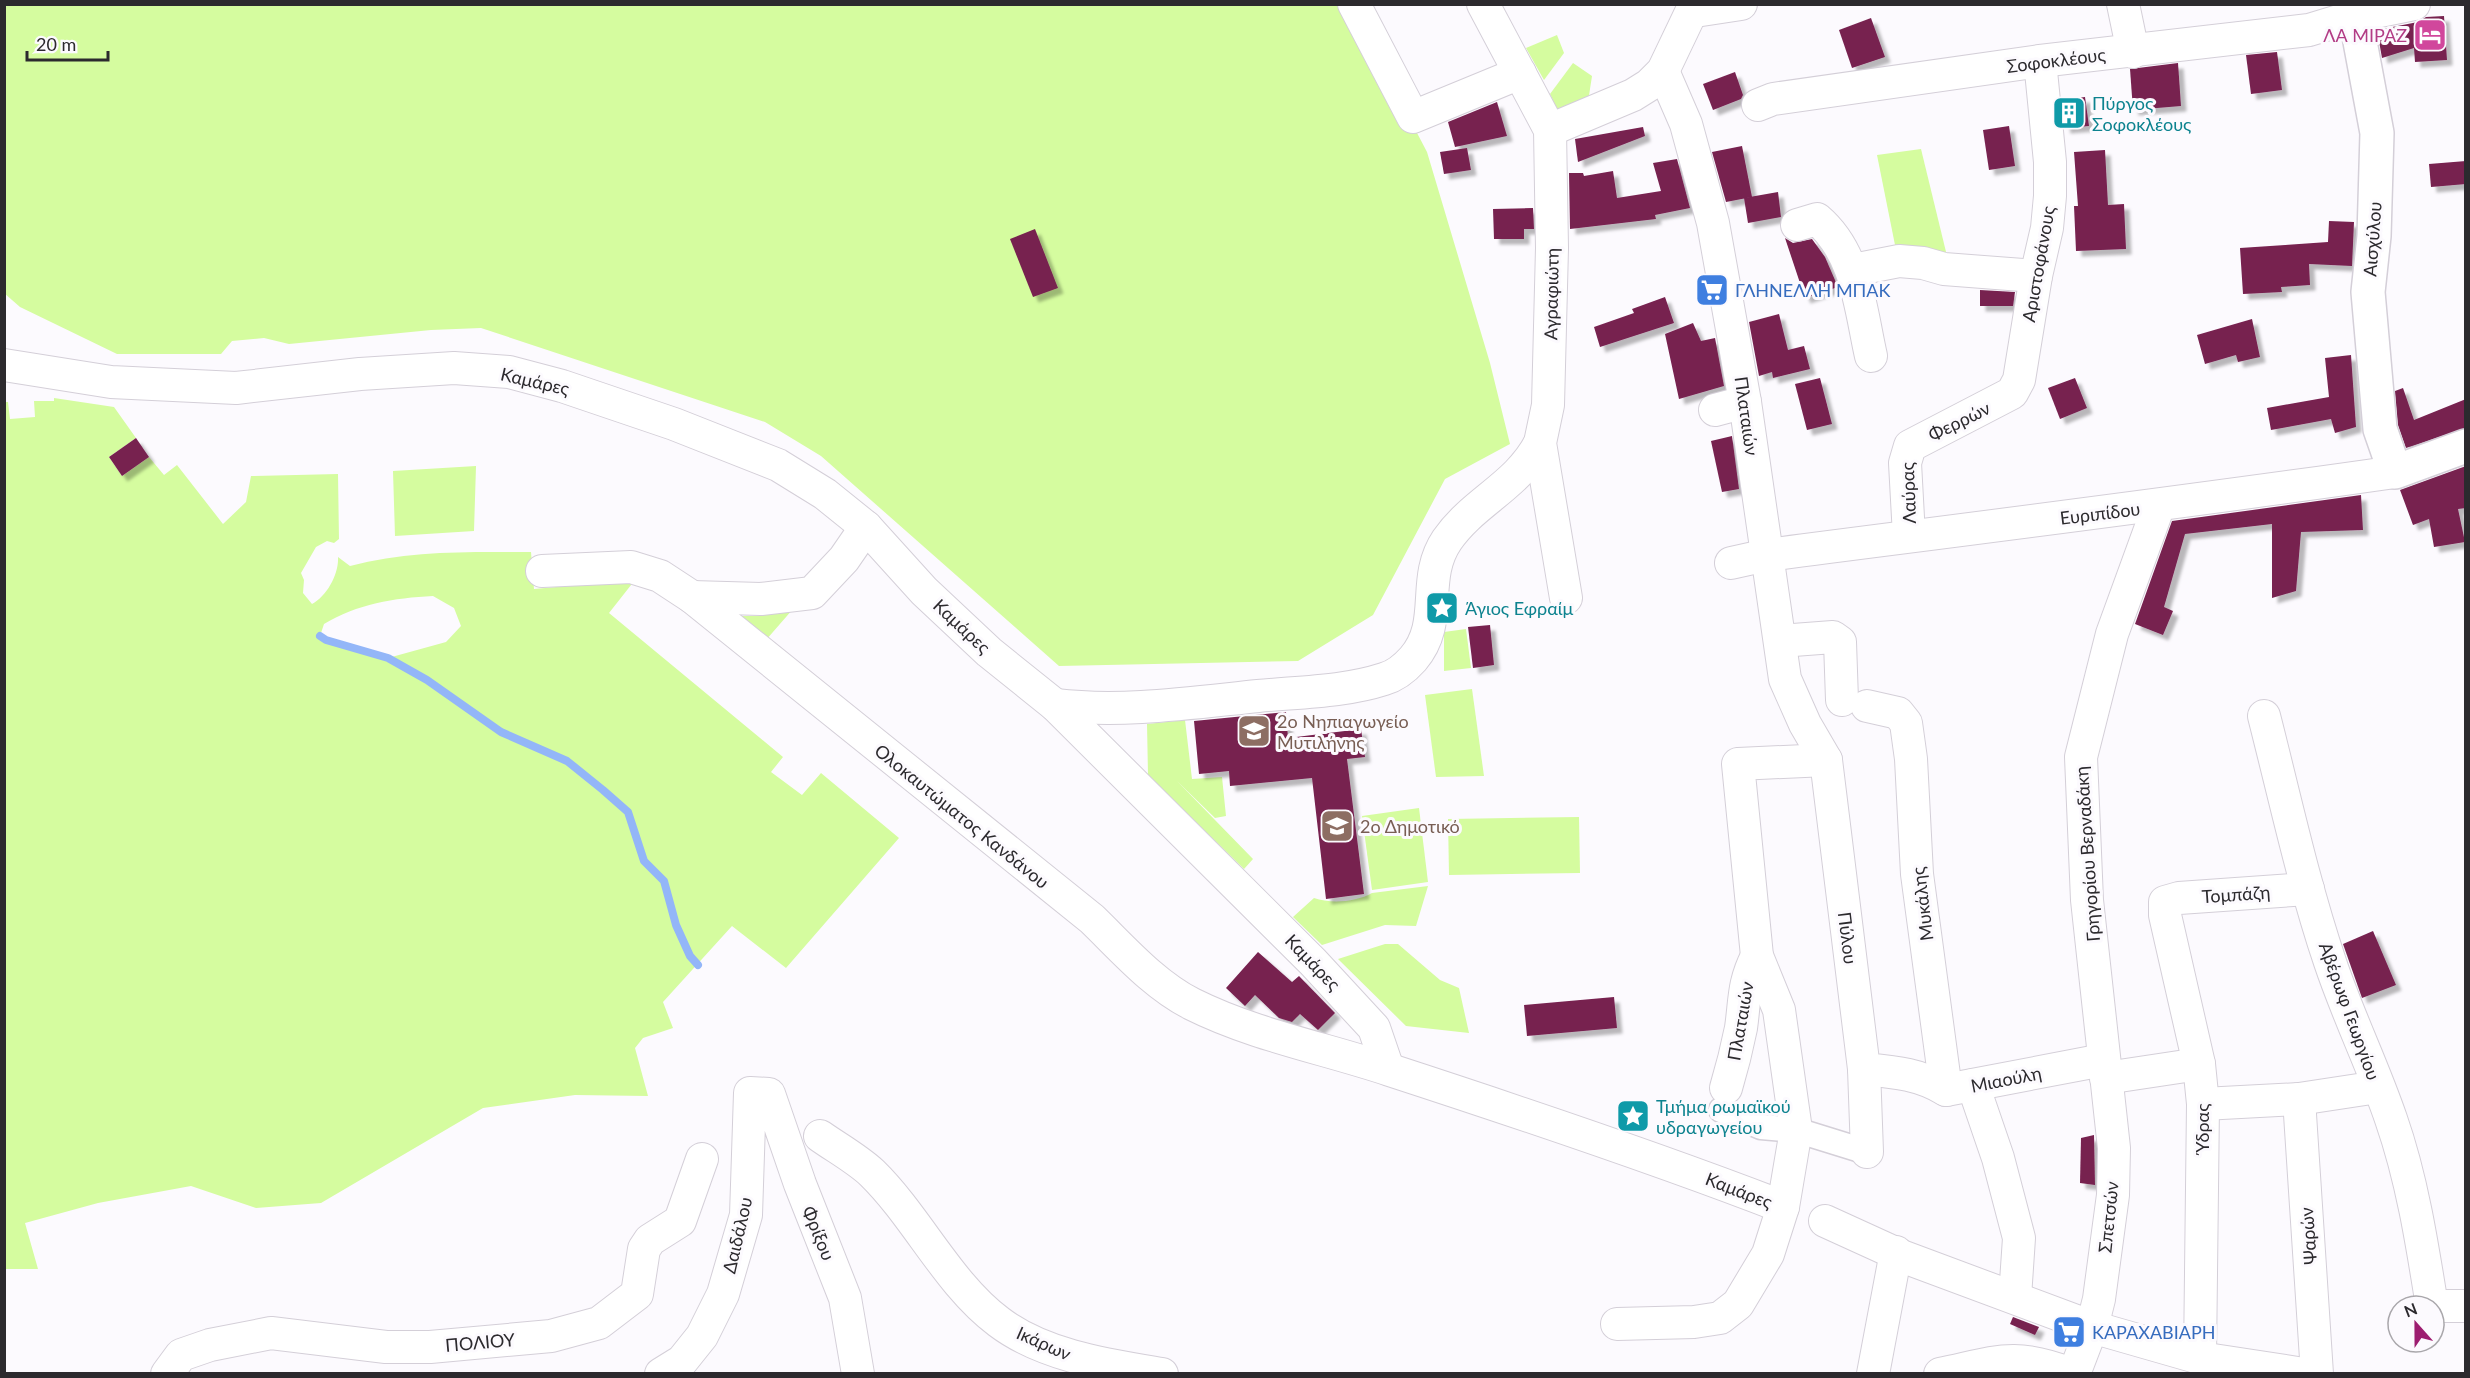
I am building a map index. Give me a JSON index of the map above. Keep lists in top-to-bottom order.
{
  "streets": {
    "street": [
      "Σοφοκλέους",
      "Αισχύλου",
      "Αριστοφάνους",
      "Αγραφιώτη",
      "Καμάρες",
      "Πλαταιών",
      "Φερρών",
      "Λαύρας",
      "Ευριπίδου",
      "Ολοκαυτώματος Κανδάνου",
      "Γρηγορίου Βερναδάκη",
      "Τομπάζη",
      "Μυκάλης",
      "Πύλου",
      "Αβέρωφ Γεωργίου",
      "Μιαούλη",
      "Ύδρας",
      "Σπετσών",
      "Φρίξου",
      "Δαιδάλου",
      "Ψαρών",
      "ΠΟΛΙΟΥ",
      "Ικάρων"
    ]
  },
  "crossings": [
    ["Σοφοκλέους", "Αισχύλου"],
    ["Σοφοκλέους", "Αριστοφάνους"],
    ["Αισχύλου", "Ευριπίδου"],
    ["Αριστοφάνους", "Φερρών"],
    ["Καμάρες", "Πλαταιών"],
    ["Καμάρες", "Ολοκαυτώματος Κανδάνου"],
    ["Πλαταιών", "Ευριπίδου"],
    ["Πλαταιών", "Μυκάλης"],
    ["Πλαταιών", "Πύλου"],
    ["Φερρών", "Λαύρας"],
    ["Λαύρας", "Ευριπίδου"],
    ["Ευριπίδου", "Γρηγορίου Βερναδάκη"],
    ["Γρηγορίου Βερναδάκη", "Μιαούλη"],
    ["Γρηγορίου Βερναδάκη", "Σπετσών"],
    ["Τομπάζη", "Αβέρωφ Γεωργίου"],
    ["Τομπάζη", "Ύδρας"],
    ["Μυκάλης", "Μιαούλη"],
    ["Πύλου", "Μιαούλη"],
    ["Μιαούλη", "Ύδρας"],
    ["Μιαούλη", "Σπετσών"],
    ["Φρίξου", "Δαιδάλου"]
  ],
  "places": {
    "hotel": ["ΛΑ ΜΙΡΑΖ"],
    "building": ["Πύργος Σοφοκλέους"],
    "supermarket": ["ΓΛΗΝΕΛΛΗ ΜΠΑΚ", "ΚΑΡΑΧΑΒΙΑΡΗ"],
    "place": ["Άγιος Εφραίμ", "Τμήμα ρωμαϊκού υδραγωγείου"],
    "school or university": ["2ο Νηπιαγωγείο Μυτιλήνης", "2ο Δημοτικό"]
  },
  "scale_bar": "20 m",
  "north": "top"
}
